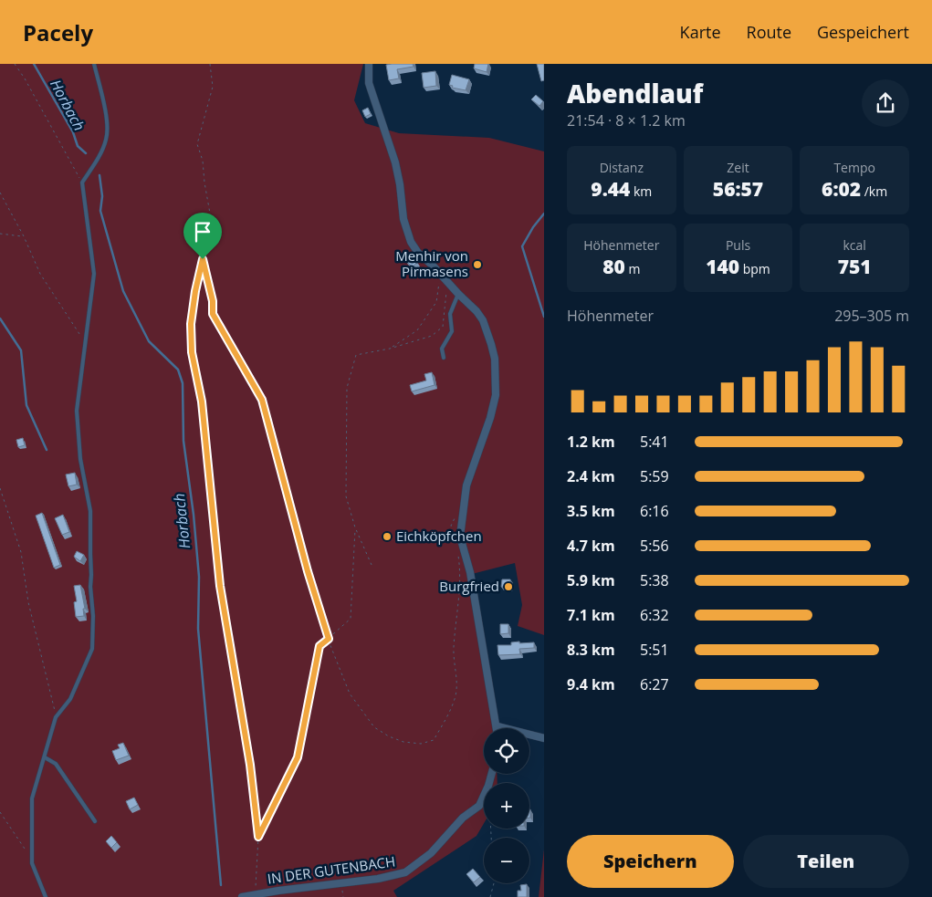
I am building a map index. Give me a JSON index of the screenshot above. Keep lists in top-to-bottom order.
{
  "streets": {
    "street": ["IN DER GUTENBACH"]
  },
  "water": ["Horbach"],
  "places": ["Menhir von Pirmasens", "Eichköpfchen", "Burgfried"],
  "page": {
    "header": "Pacely",
    "nav": ["Karte", "Route", "Gespeichert"],
    "heading": ["Abendlauf", "21:54 · 8 × 1.2 km"],
    "stats": [
      ["Distanz", "9.44 km"],
      ["Zeit", "56:57"],
      ["Tempo", "6:02 /km"],
      ["Höhenmeter", "80 m"],
      ["Puls", "140 bpm"],
      ["kcal", "751"]
    ],
    "chart": ["Höhenmeter", "295–305 m"],
    "list": [
      {
        "name": "1.2 km",
        "note": "5:41"
      },
      {
        "name": "2.4 km",
        "note": "5:59"
      },
      {
        "name": "3.5 km",
        "note": "6:16"
      },
      {
        "name": "4.7 km",
        "note": "5:56"
      },
      {
        "name": "5.9 km",
        "note": "5:38"
      },
      {
        "name": "7.1 km",
        "note": "6:32"
      },
      {
        "name": "8.3 km",
        "note": "5:51"
      },
      {
        "name": "9.4 km",
        "note": "6:27"
      }
    ],
    "map_buttons": ["+", "−"],
    "buttons": ["Speichern", "Teilen"]
  }
}
